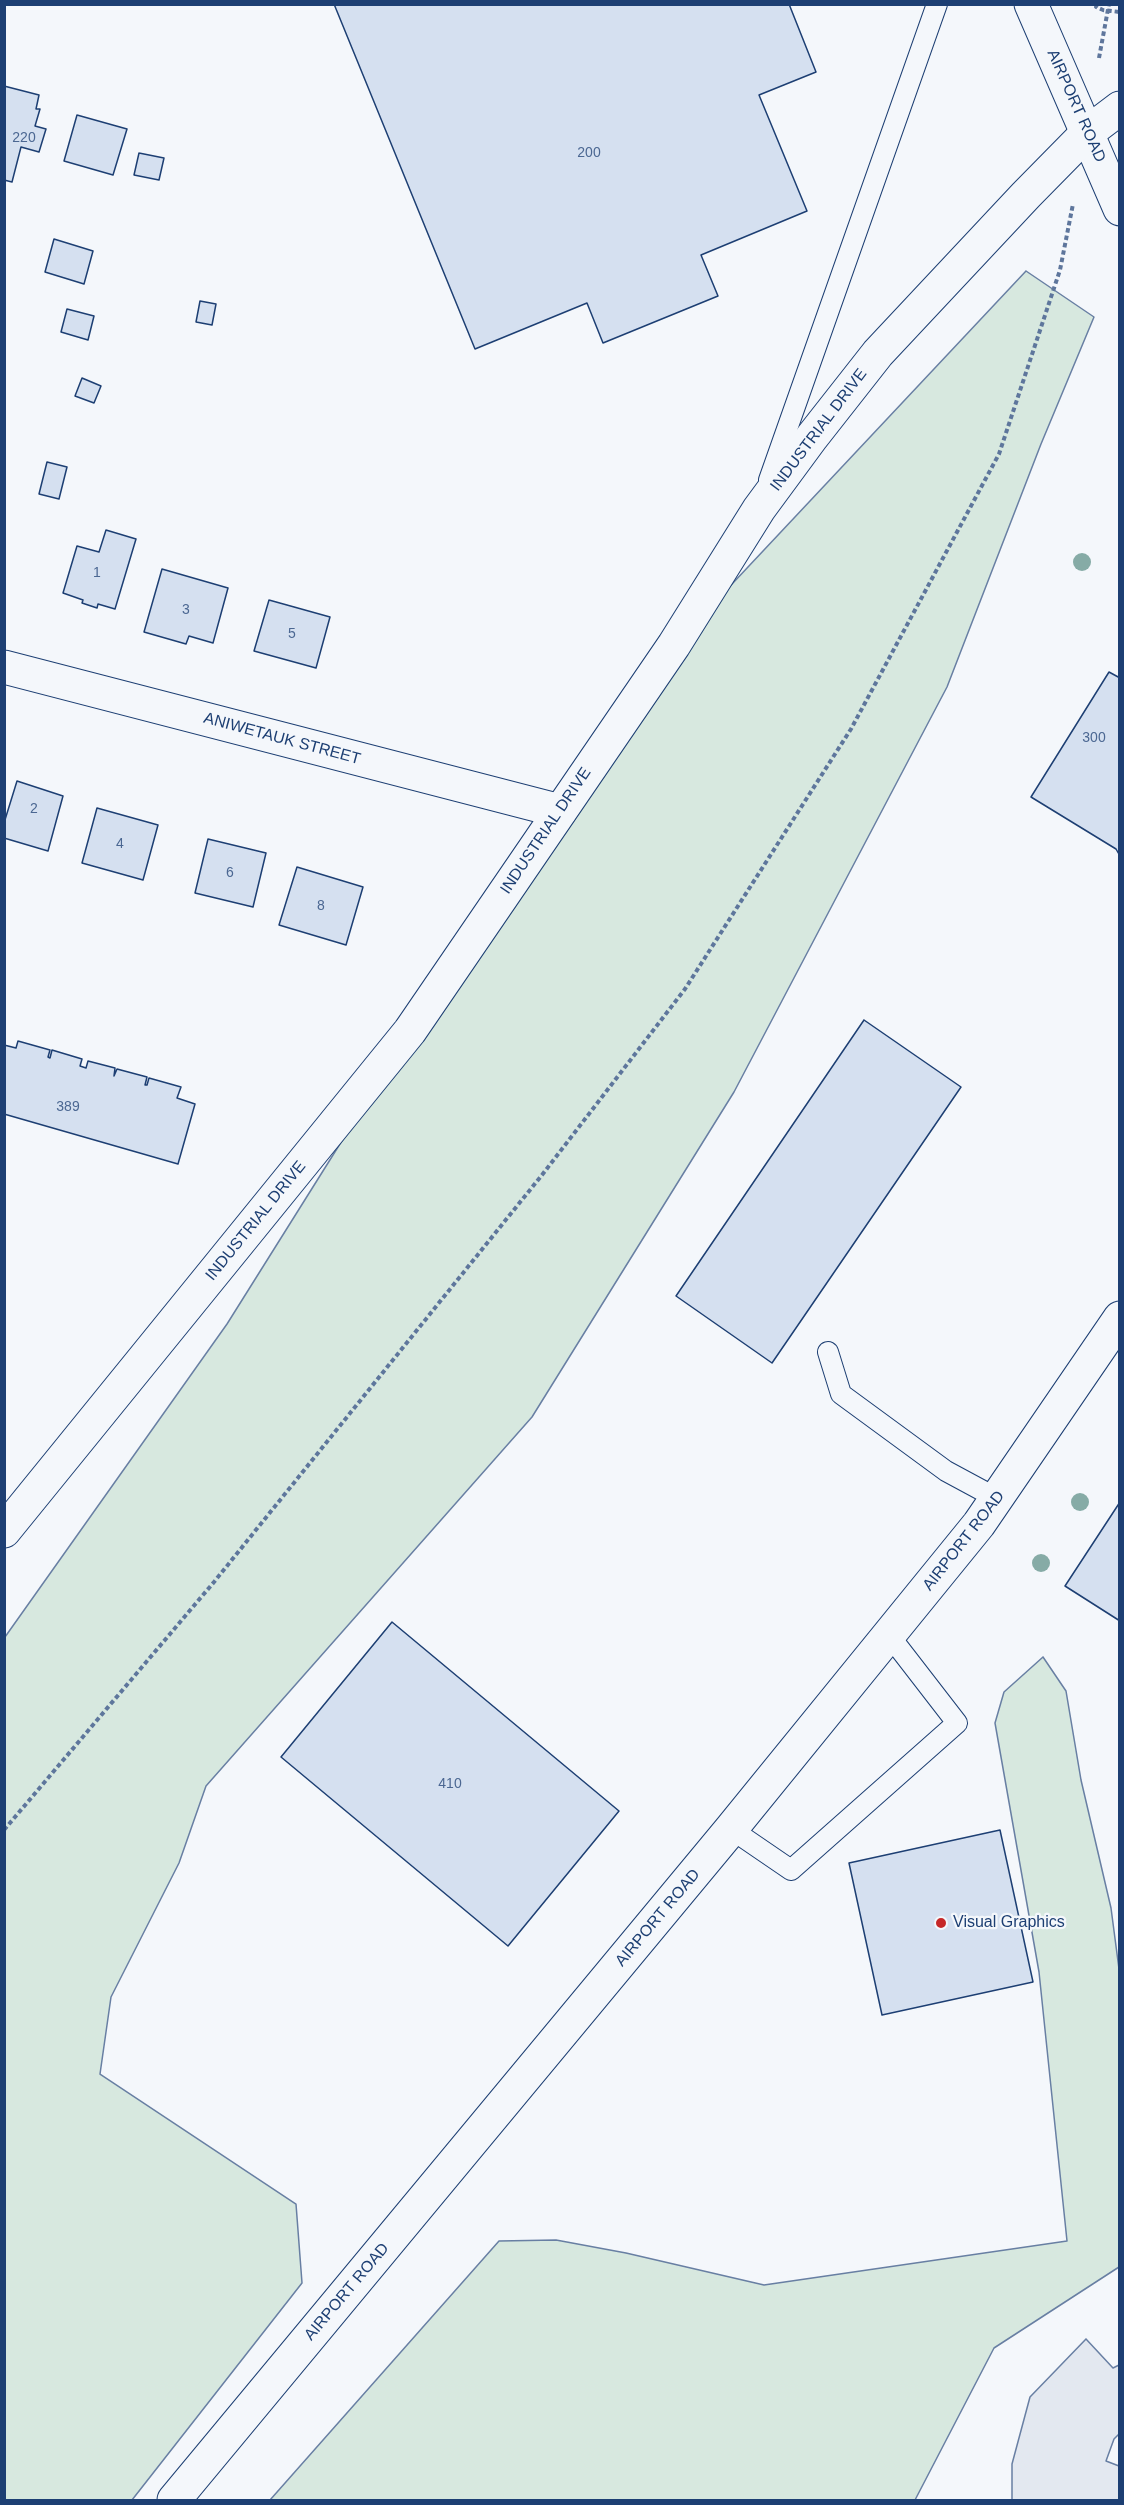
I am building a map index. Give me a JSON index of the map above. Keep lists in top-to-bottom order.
{
  "streets": {
    "street": ["AIRPORT ROAD", "INDUSTRIAL DRIVE", "ANIWETAUK STREET"]
  },
  "crossings": [
    ["AIRPORT ROAD", "INDUSTRIAL DRIVE"],
    ["INDUSTRIAL DRIVE", "ANIWETAUK STREET"]
  ],
  "places": ["Visual Graphics"],
  "house_numbers": [
    "220",
    "200",
    "1",
    "3",
    "5",
    "300",
    "2",
    "4",
    "6",
    "8",
    "389",
    "410"
  ]
}
